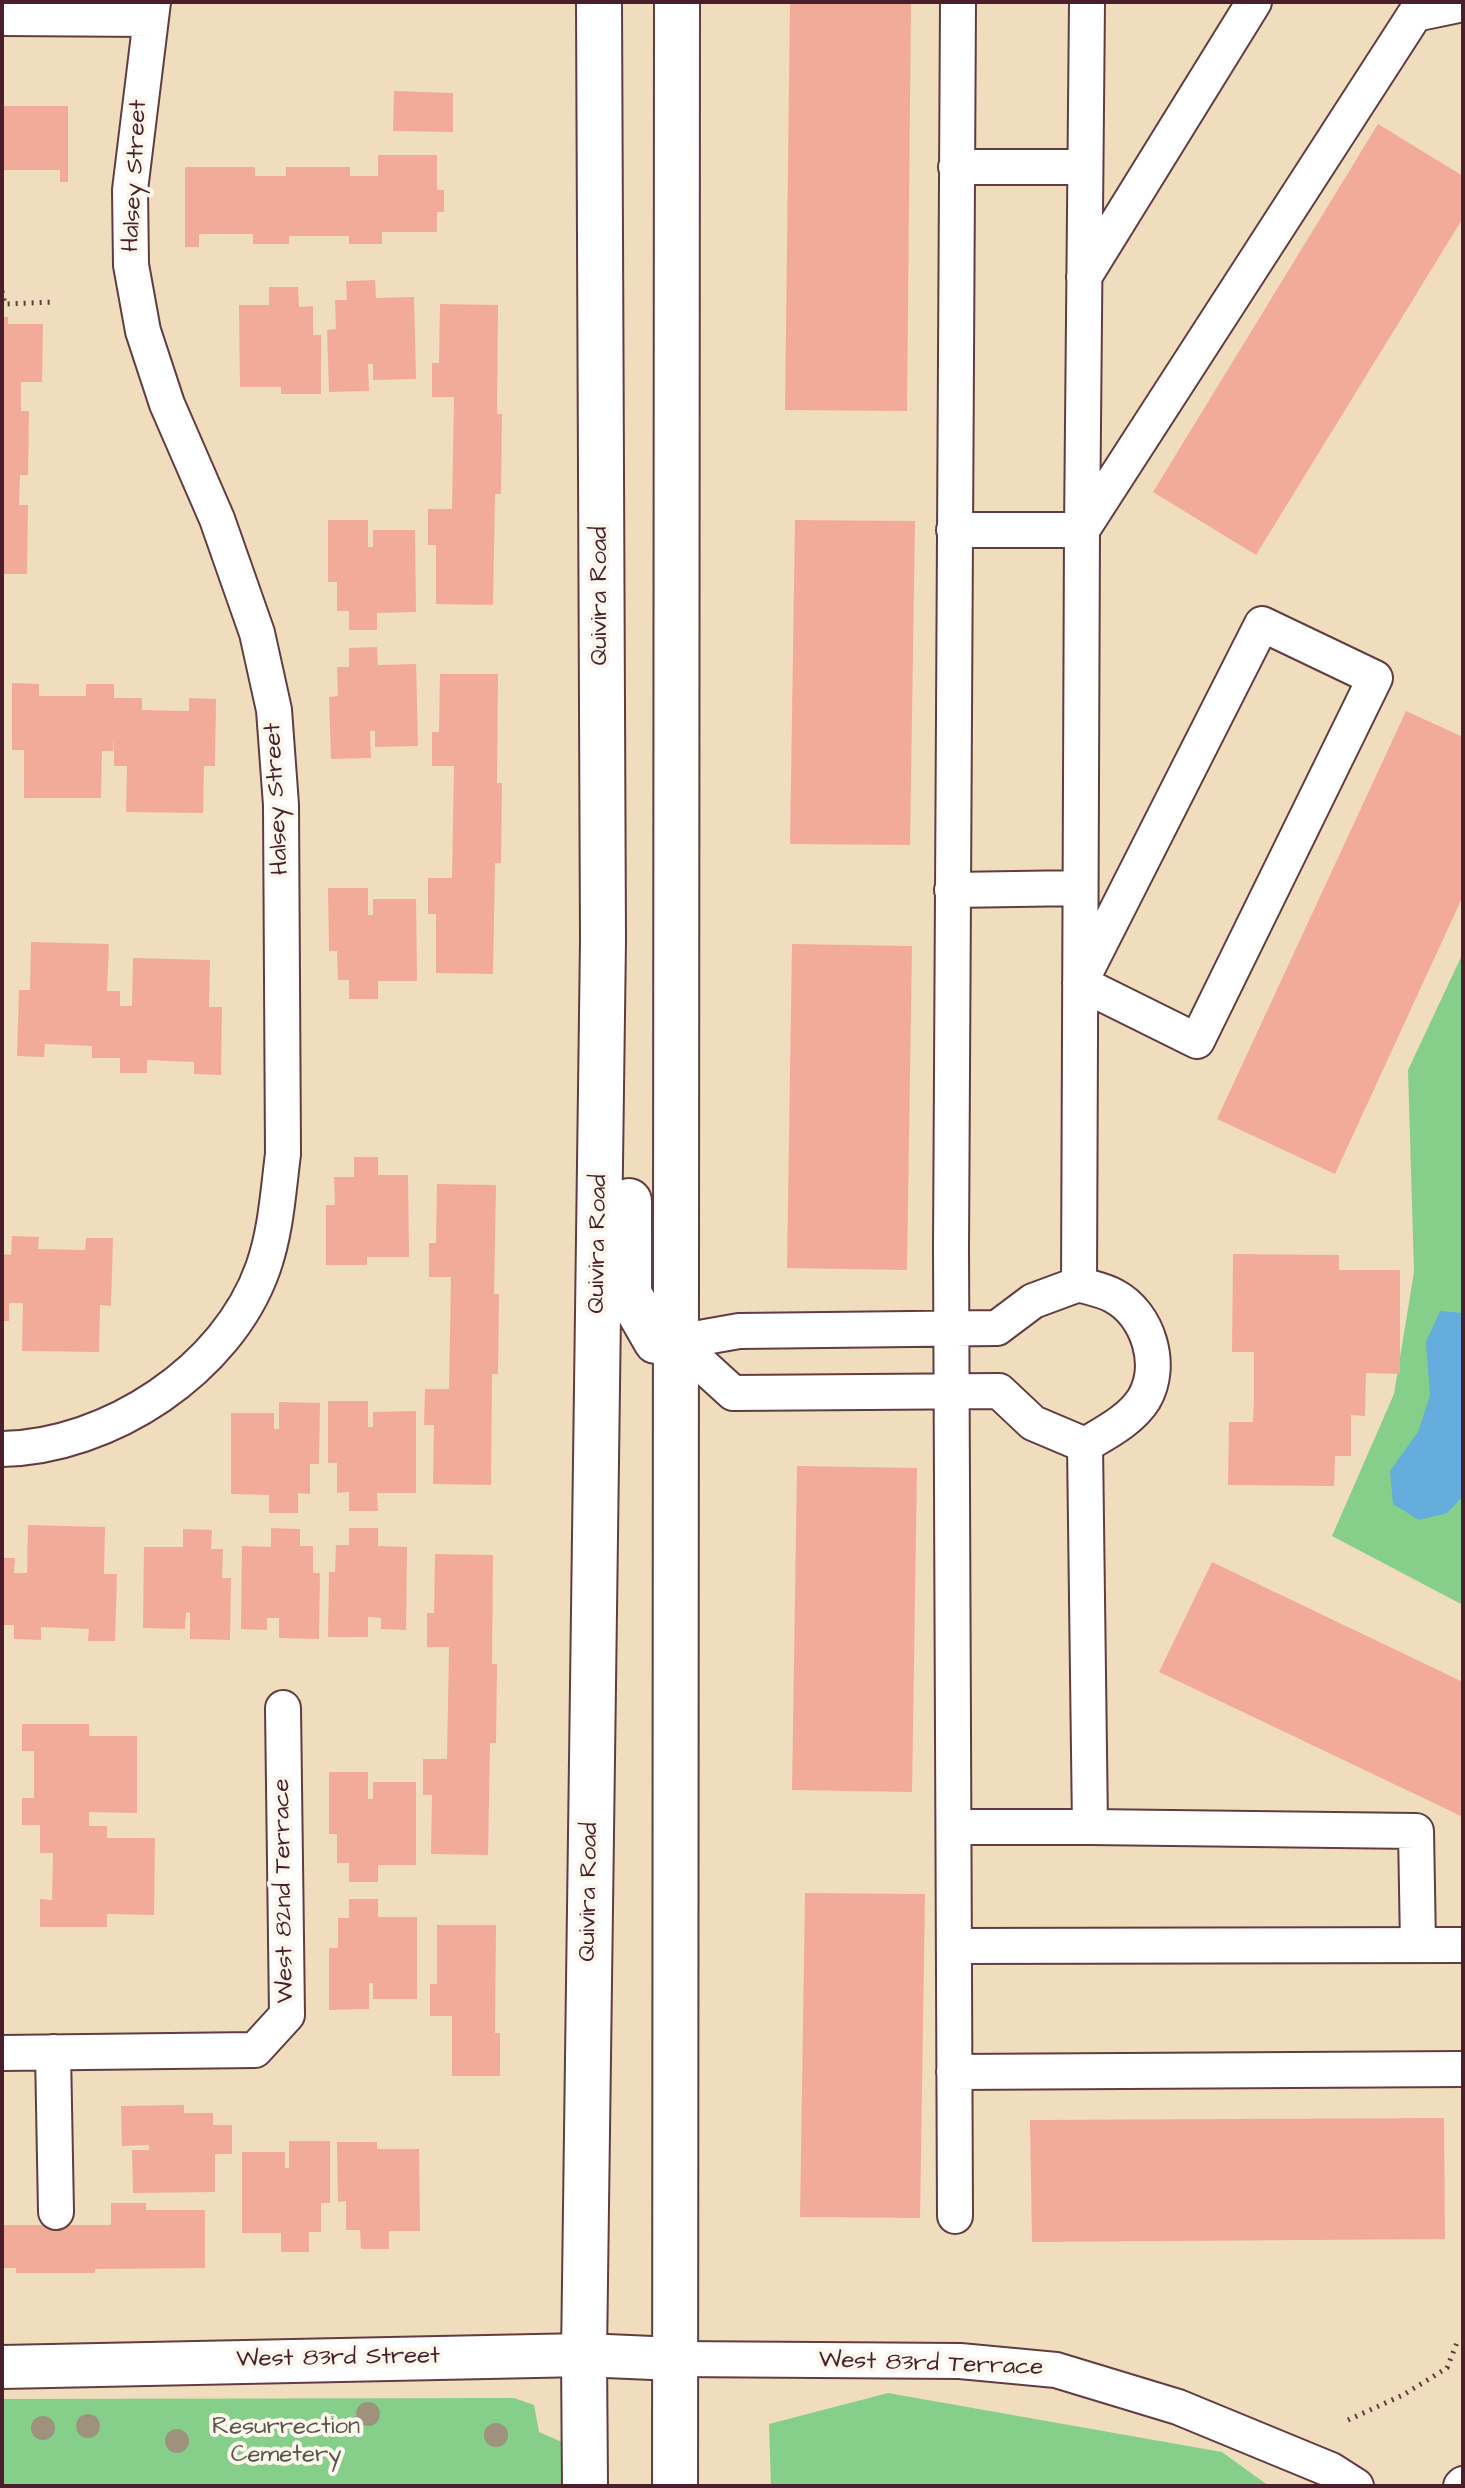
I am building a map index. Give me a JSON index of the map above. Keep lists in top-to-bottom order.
{
  "streets": {
    "main road": ["Quivira Road"],
    "street": [
      "Halsey Street",
      "West 82nd Terrace",
      "West 83rd Street",
      "West 83rd Terrace"
    ]
  },
  "crossings": [
    ["Quivira Road", "West 83rd Street"],
    ["West 83rd Street", "West 83rd Terrace"]
  ],
  "parks": ["Resurrection Cemetery"]
}
